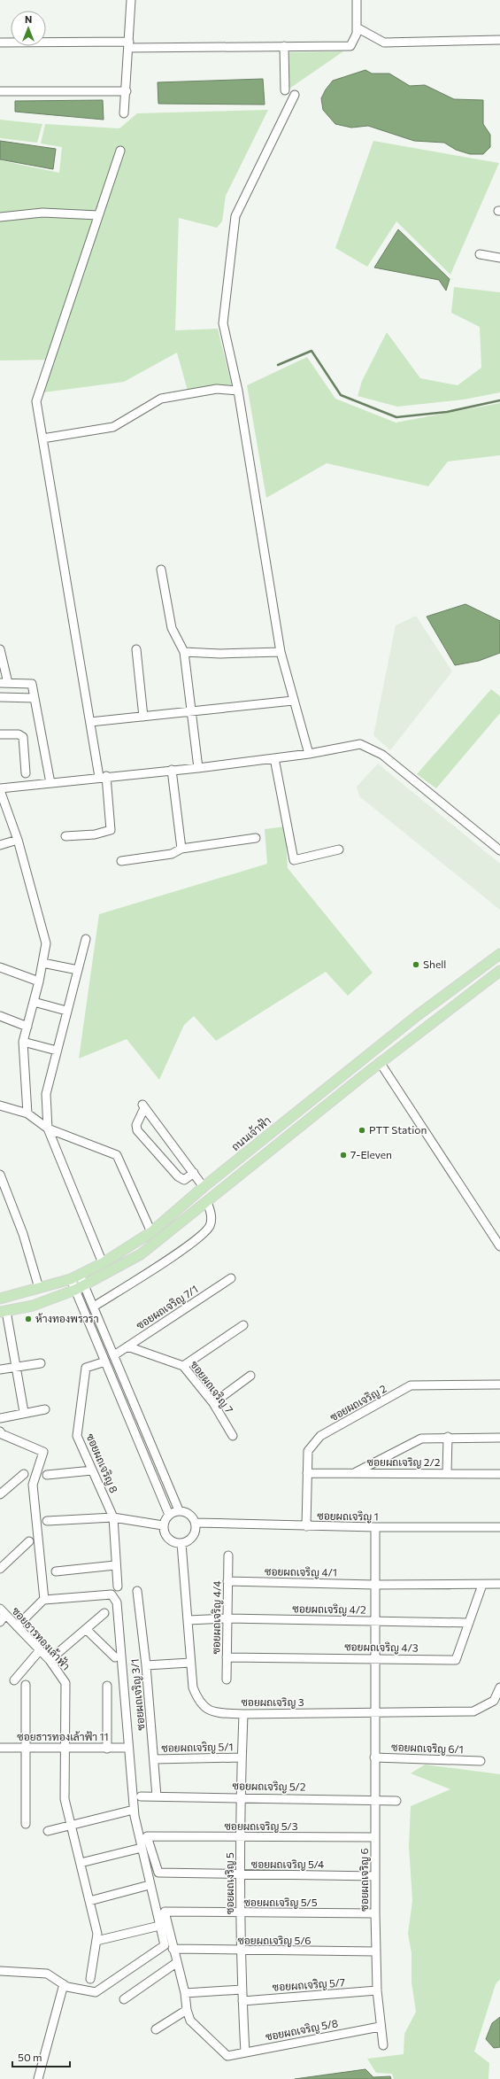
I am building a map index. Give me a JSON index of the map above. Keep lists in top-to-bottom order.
{
  "streets": {
    "main road": ["ถนนเจ้าฟ้า"],
    "street": [
      "ซอยผถเจริญ 7/1",
      "ซอยผถเจริญ 7",
      "ซอยผถเจริญ 2",
      "ซอยผถเจริญ 2/2",
      "ซอยผถเจริญ 8",
      "ซอยผถเจริญ 1",
      "ซอยผถเจริญ 4/1",
      "ซอยผถเจริญ 4/2",
      "ซอยผถเจริญ 4/4",
      "ซอยธารทองเล้าฟ้า",
      "ซอยผถเจริญ 4/3",
      "ซอยผถเจริญ 3/1",
      "ซอยผถเจริญ 3",
      "ซอยธารทองเล้าฟ้า 11",
      "ซอยผถเจริญ 5/1",
      "ซอยผถเจริญ 6/1",
      "ซอยผถเจริญ 5/2",
      "ซอยผถเจริญ 5/3",
      "ซอยผถเจริญ 5/4",
      "ซอยผถเจริญ 6",
      "ซอยผถเงริญ 5",
      "ซอยผถเจริญ 5/5",
      "ซอยผถเจริญ 5/6",
      "ซอยผถเจริญ 5/7",
      "ซอยผถเจริญ 5/8"
    ]
  },
  "crossings": [
    ["ซอยผถเจริญ 7/1", "ซอยผถเจริญ 7"],
    ["ซอยผถเจริญ 2", "ซอยผถเจริญ 2/2"],
    ["ซอยผถเจริญ 2", "ซอยผถเจริญ 1"],
    ["ซอยผถเจริญ 1", "ซอยผถเจริญ 3"],
    ["ซอยผถเจริญ 4/1", "ซอยผถเจริญ 4/4"],
    ["ซอยผถเจริญ 4/1", "ซอยผถเจริญ 4/3"],
    ["ซอยผถเจริญ 4/2", "ซอยผถเจริญ 4/4"],
    ["ซอยผถเจริญ 4/2", "ซอยผถเจริญ 4/3"],
    ["ซอยผถเจริญ 4/2", "ซอยผถเจริญ 3"],
    ["ซอยผถเจริญ 4/4", "ซอยผถเจริญ 4/3"],
    ["ซอยธารทองเล้าฟ้า", "ซอยธารทองเล้าฟ้า 11"],
    ["ซอยผถเจริญ 3/1", "ซอยผถเจริญ 5/1"],
    ["ซอยผถเจริญ 3/1", "ซอยผถเจริญ 5/2"],
    ["ซอยผถเจริญ 3", "ซอยผถเจริญ 6"],
    ["ซอยผถเจริญ 3", "ซอยผถเงริญ 5"],
    ["ซอยผถเจริญ 5/1", "ซอยผถเงริญ 5"],
    ["ซอยผถเจริญ 6/1", "ซอยผถเจริญ 6"],
    ["ซอยผถเจริญ 5/2", "ซอยผถเจริญ 6"],
    ["ซอยผถเจริญ 5/2", "ซอยผถเงริญ 5"],
    ["ซอยผถเจริญ 5/3", "ซอยผถเจริญ 5/4"],
    ["ซอยผถเจริญ 5/3", "ซอยผถเจริญ 6"],
    ["ซอยผถเจริญ 5/3", "ซอยผถเงริญ 5"],
    ["ซอยผถเจริญ 5/4", "ซอยผถเจริญ 6"],
    ["ซอยผถเจริญ 5/4", "ซอยผถเงริญ 5"],
    ["ซอยผถเจริญ 6", "ซอยผถเจริญ 5/5"],
    ["ซอยผถเจริญ 6", "ซอยผถเจริญ 5/6"],
    ["ซอยผถเจริญ 6", "ซอยผถเจริญ 5/7"],
    ["ซอยผถเจริญ 6", "ซอยผถเจริญ 5/8"],
    ["ซอยผถเงริญ 5", "ซอยผถเจริญ 5/5"],
    ["ซอยผถเงริญ 5", "ซอยผถเจริญ 5/6"],
    ["ซอยผถเงริญ 5", "ซอยผถเจริญ 5/7"],
    ["ซอยผถเงริญ 5", "ซอยผถเจริญ 5/8"],
    ["ซอยผถเจริญ 5/5", "ซอยผถเจริญ 5/6"]
  ],
  "places": [
    "Shell",
    "PTT Station",
    "7-Eleven",
    "ห้างทองพรวรา"
  ],
  "scale_bar": "50 m",
  "north": "top"
}
